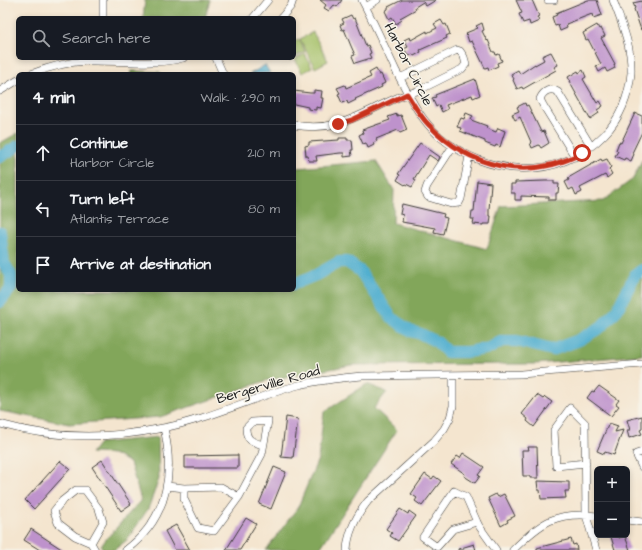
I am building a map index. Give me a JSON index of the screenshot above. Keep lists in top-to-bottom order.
{
  "streets": {
    "street": ["Harbor Circle", "Bergerville Road"]
  },
  "page": {
    "search": "Search here",
    "heading": ["4 min", "Walk · 290 m"],
    "list": [
      ["Continue", "Harbor Circle", "210 m"],
      ["Turn left", "Atlantis Terrace", "80 m"],
      "Arrive at destination"
    ],
    "map_buttons": ["+", "−"]
  }
}
